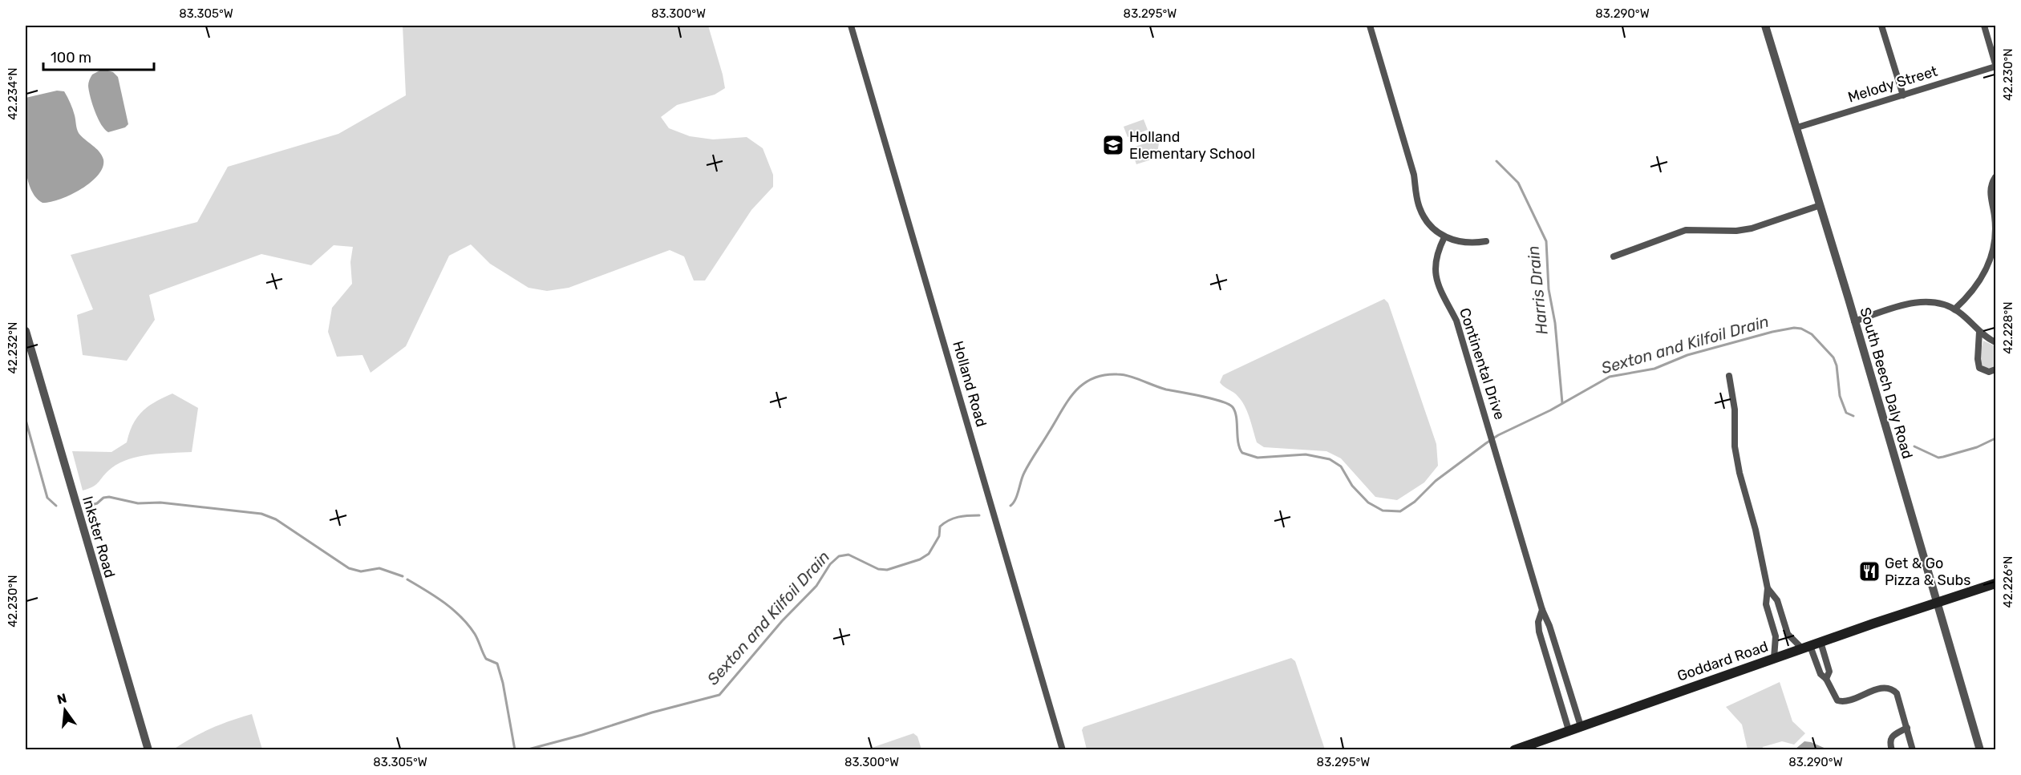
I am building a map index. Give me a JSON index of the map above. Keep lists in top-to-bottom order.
{
  "streets": {
    "main road": ["Goddard Road"],
    "street": [
      "Melody Street",
      "Continental Drive",
      "South Beech Daly Road",
      "Holland Road",
      "Inkster Road"
    ]
  },
  "crossings": [
    ["Melody Street", "South Beech Daly Road"],
    ["Continental Drive", "Goddard Road"],
    ["South Beech Daly Road", "Goddard Road"]
  ],
  "water": ["Harris Drain", "Sexton and Kilfoil Drain"],
  "places": {
    "school or university": ["Holland Elementary School"],
    "restaurant": ["Get & Go Pizza & Subs"]
  },
  "scale_bar": "100 m",
  "north": "top",
  "coordinates": [
    "83.305°W",
    "83.300°W",
    "83.295°W",
    "83.290°W",
    "42.230°N",
    "42.234°N",
    "42.228°N",
    "42.232°N",
    "42.226°N"
  ]
}
